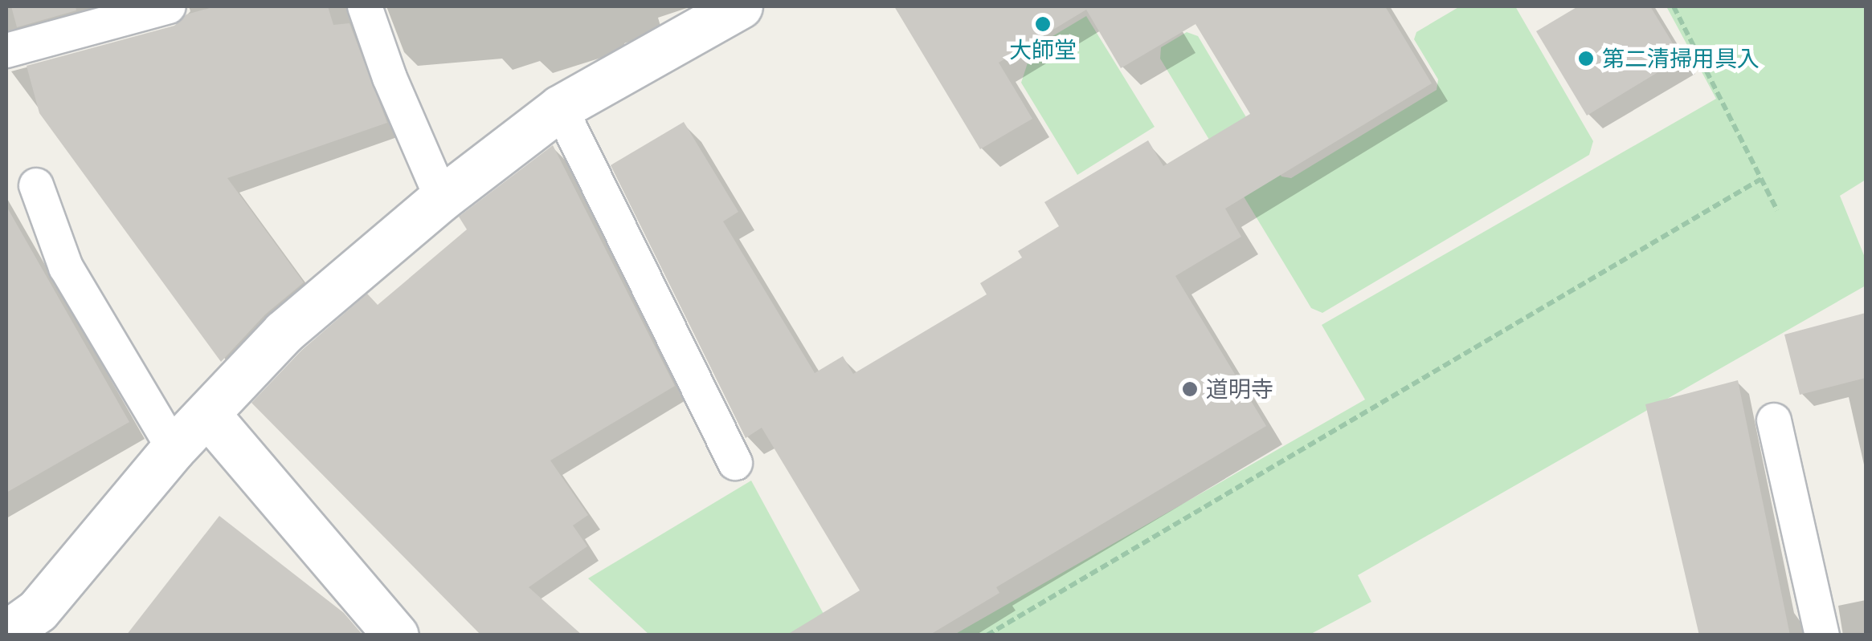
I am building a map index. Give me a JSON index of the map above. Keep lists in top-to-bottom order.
{
  "places": ["大師堂", "第二清掃用具入", "道明寺"]
}
